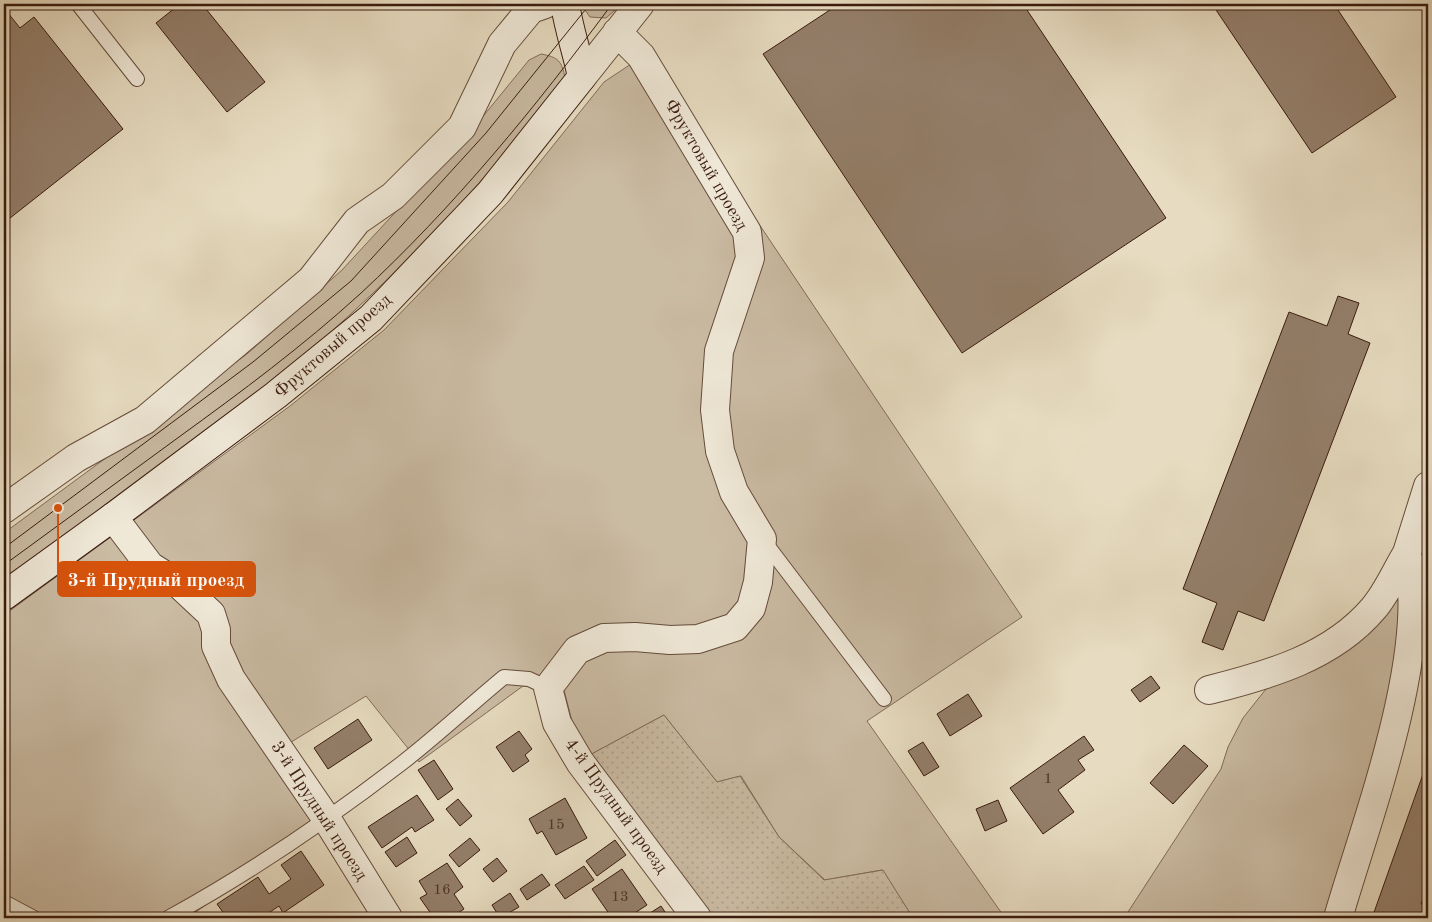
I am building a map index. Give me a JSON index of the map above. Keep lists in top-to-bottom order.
{
  "streets": {
    "street": ["Фруктовый проезд", "4-й Прудный проезд", "3-й Прудный проезд"]
  },
  "crossings": [
    ["Фруктовый проезд", "3-й Прудный проезд"]
  ],
  "places": ["3-й Прудный проезд"],
  "house_numbers": [
    "1",
    "15",
    "16",
    "13"
  ]
}
